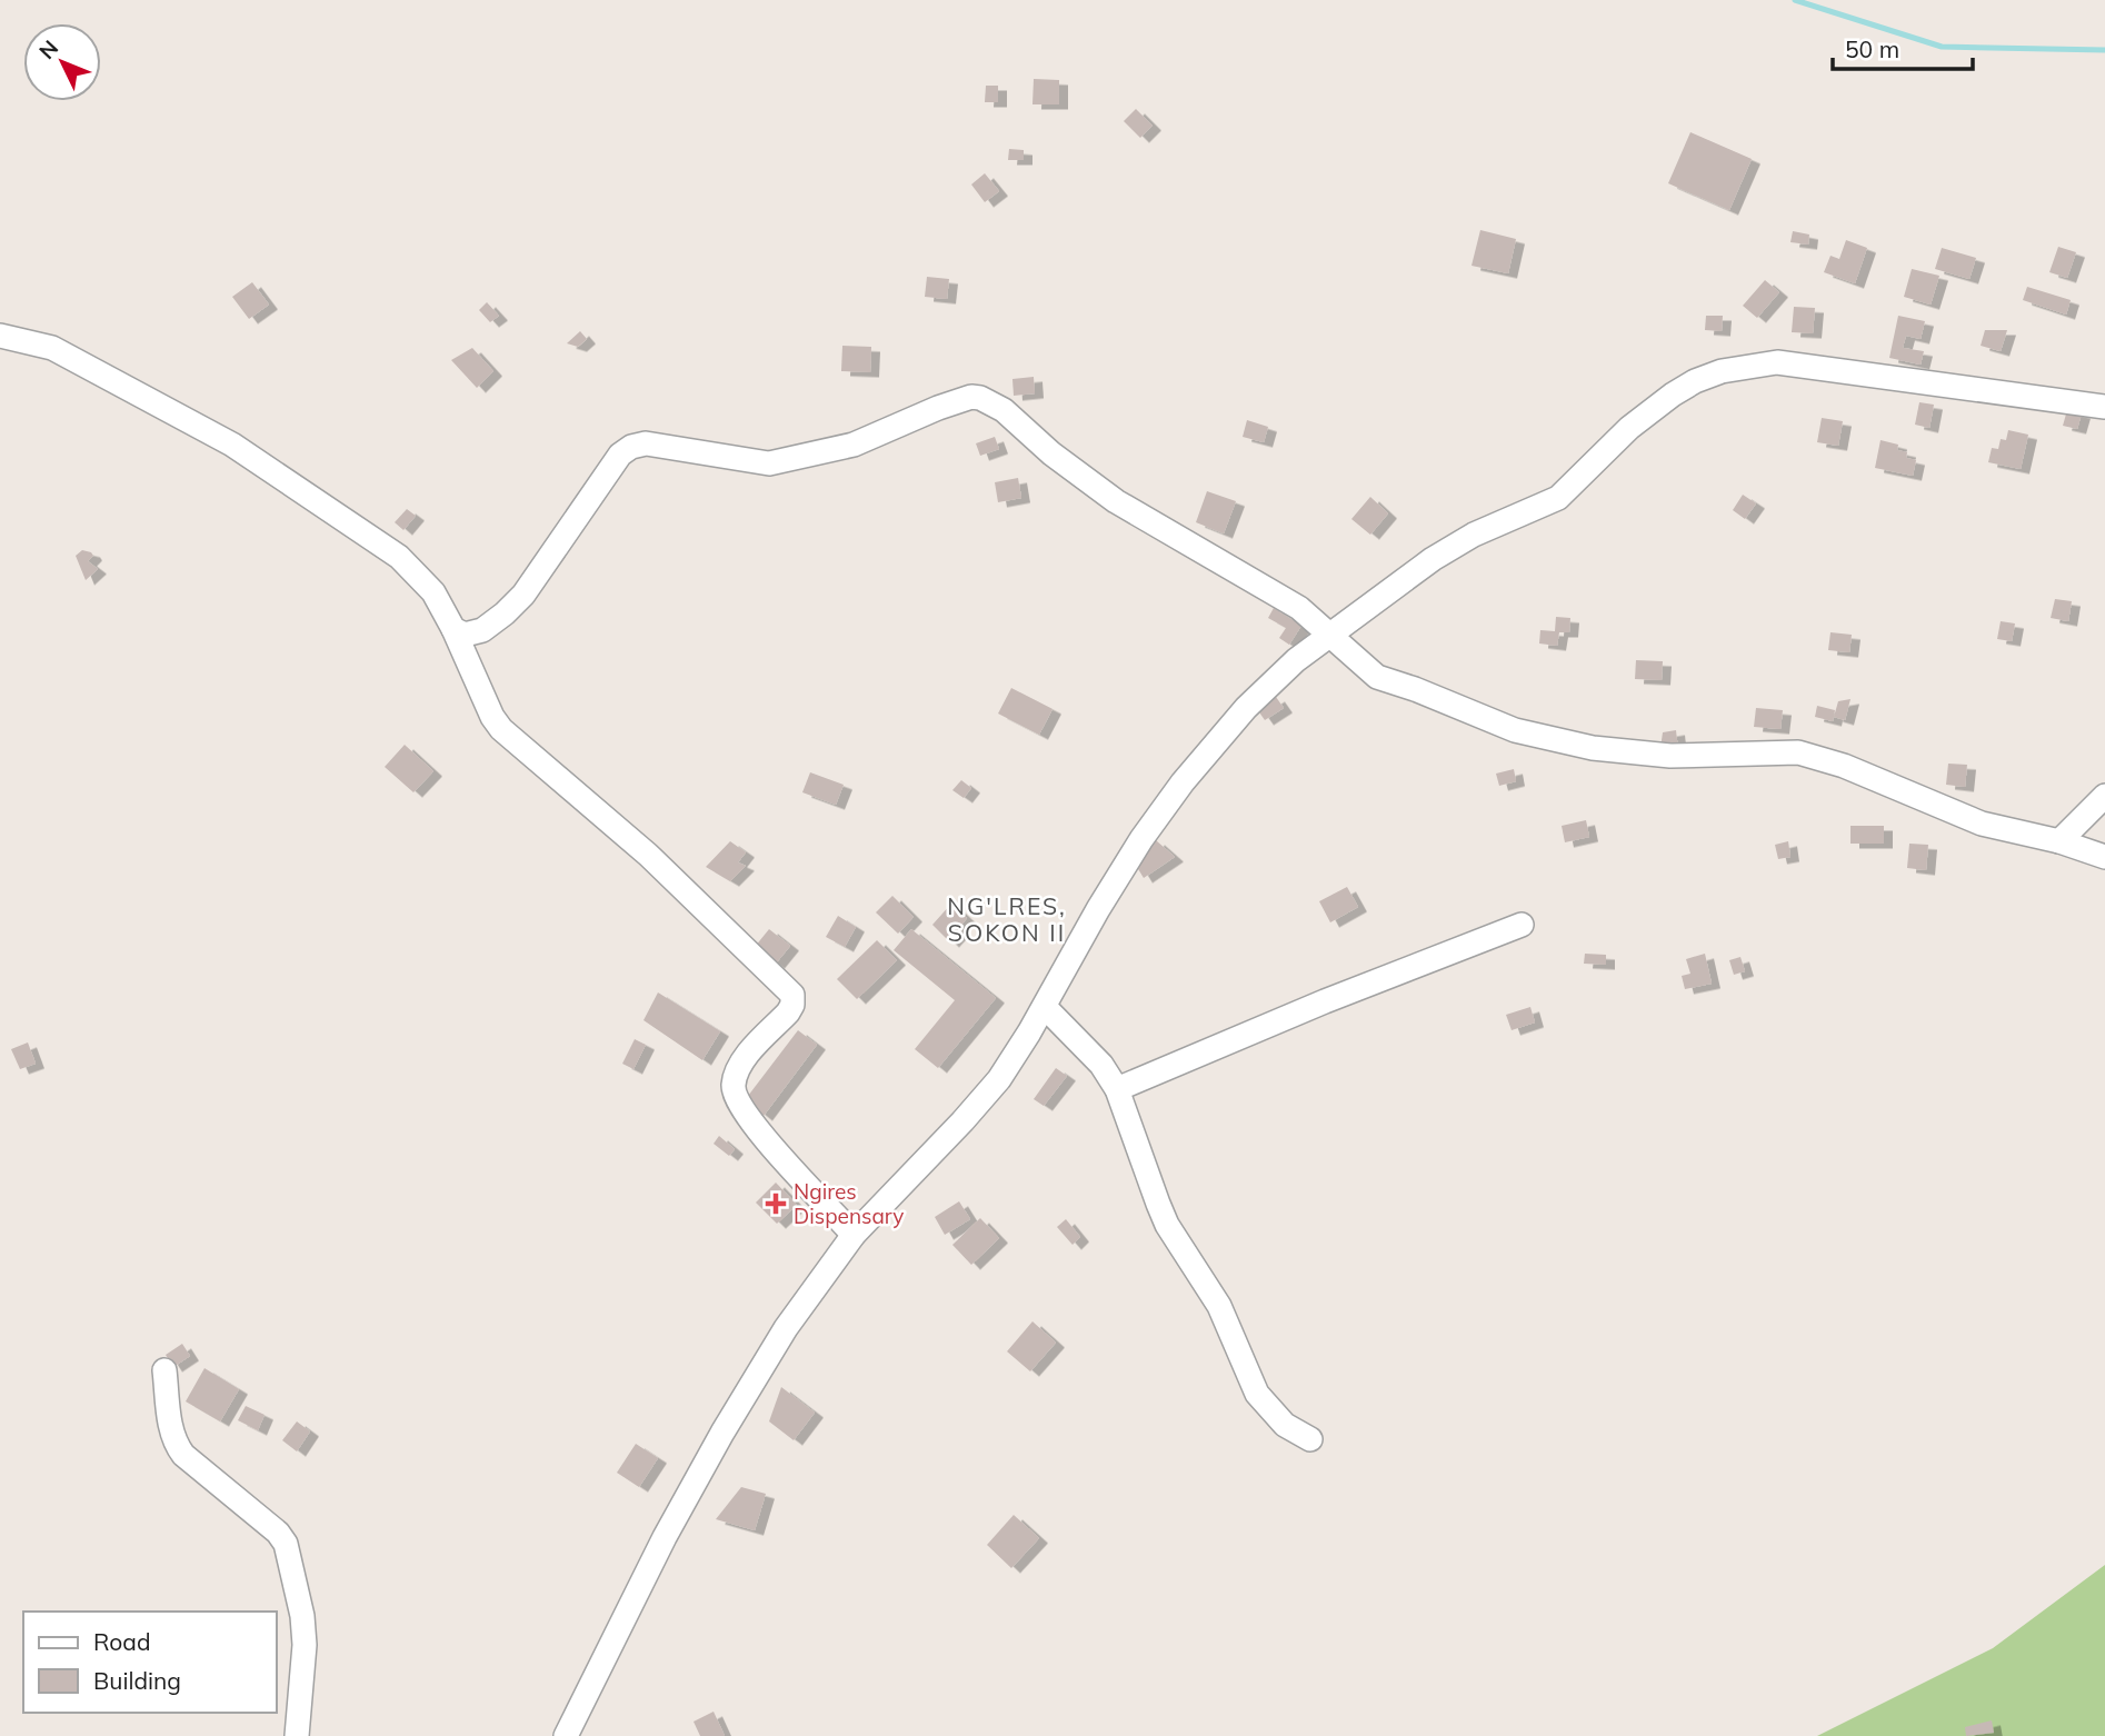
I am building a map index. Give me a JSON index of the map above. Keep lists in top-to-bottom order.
{
  "districts": ["NG'LRES, SOKON II"],
  "places": {
    "health": ["Ngires Dispensary"]
  },
  "legend": ["Road", "Building"],
  "scale_bar": "50 m",
  "north": "top left"
}
